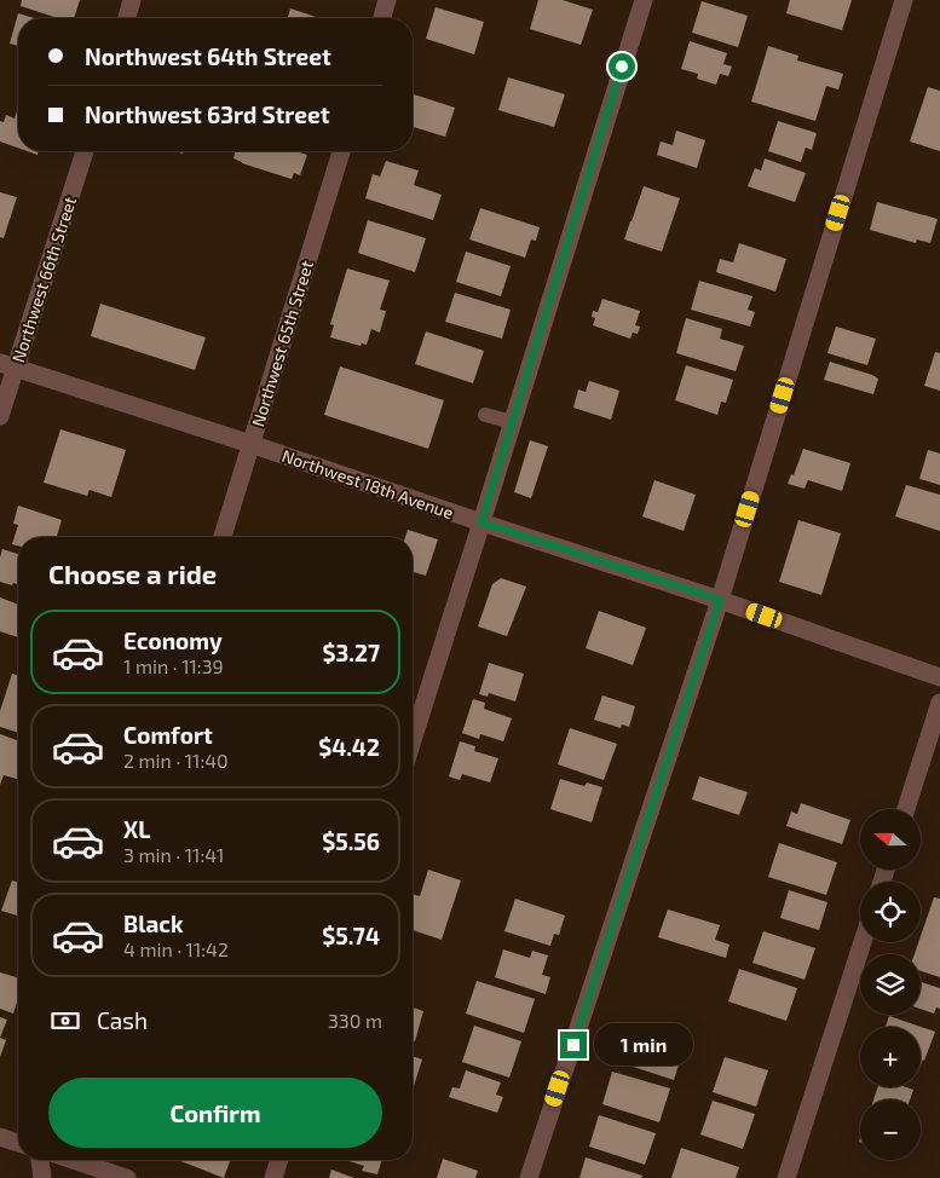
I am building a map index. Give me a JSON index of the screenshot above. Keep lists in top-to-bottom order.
{
  "streets": {
    "street": ["Northwest 66th Street", "Northwest 65th Street", "Northwest 18th Avenue"]
  },
  "crossings": [
    ["Northwest 66th Street", "Northwest 18th Avenue"],
    ["Northwest 65th Street", "Northwest 18th Avenue"]
  ],
  "north": "left",
  "page": {
    "banner": ["Northwest 64th Street", "Northwest 63rd Street"],
    "heading": "Choose a ride",
    "list": [
      {
        "name": "Economy",
        "note": "1 min · 11:39",
        "value": "$3.27"
      },
      {
        "name": "Comfort",
        "note": "2 min · 11:40",
        "value": "$4.42"
      },
      {
        "name": "XL",
        "note": "3 min · 11:41",
        "value": "$5.56"
      },
      {
        "name": "Black",
        "note": "4 min · 11:42",
        "value": "$5.74"
      }
    ],
    "map_buttons": ["+", "−"],
    "pay": ["Cash", "330 m"],
    "bubble": "1 min",
    "buttons": "Confirm"
  }
}
